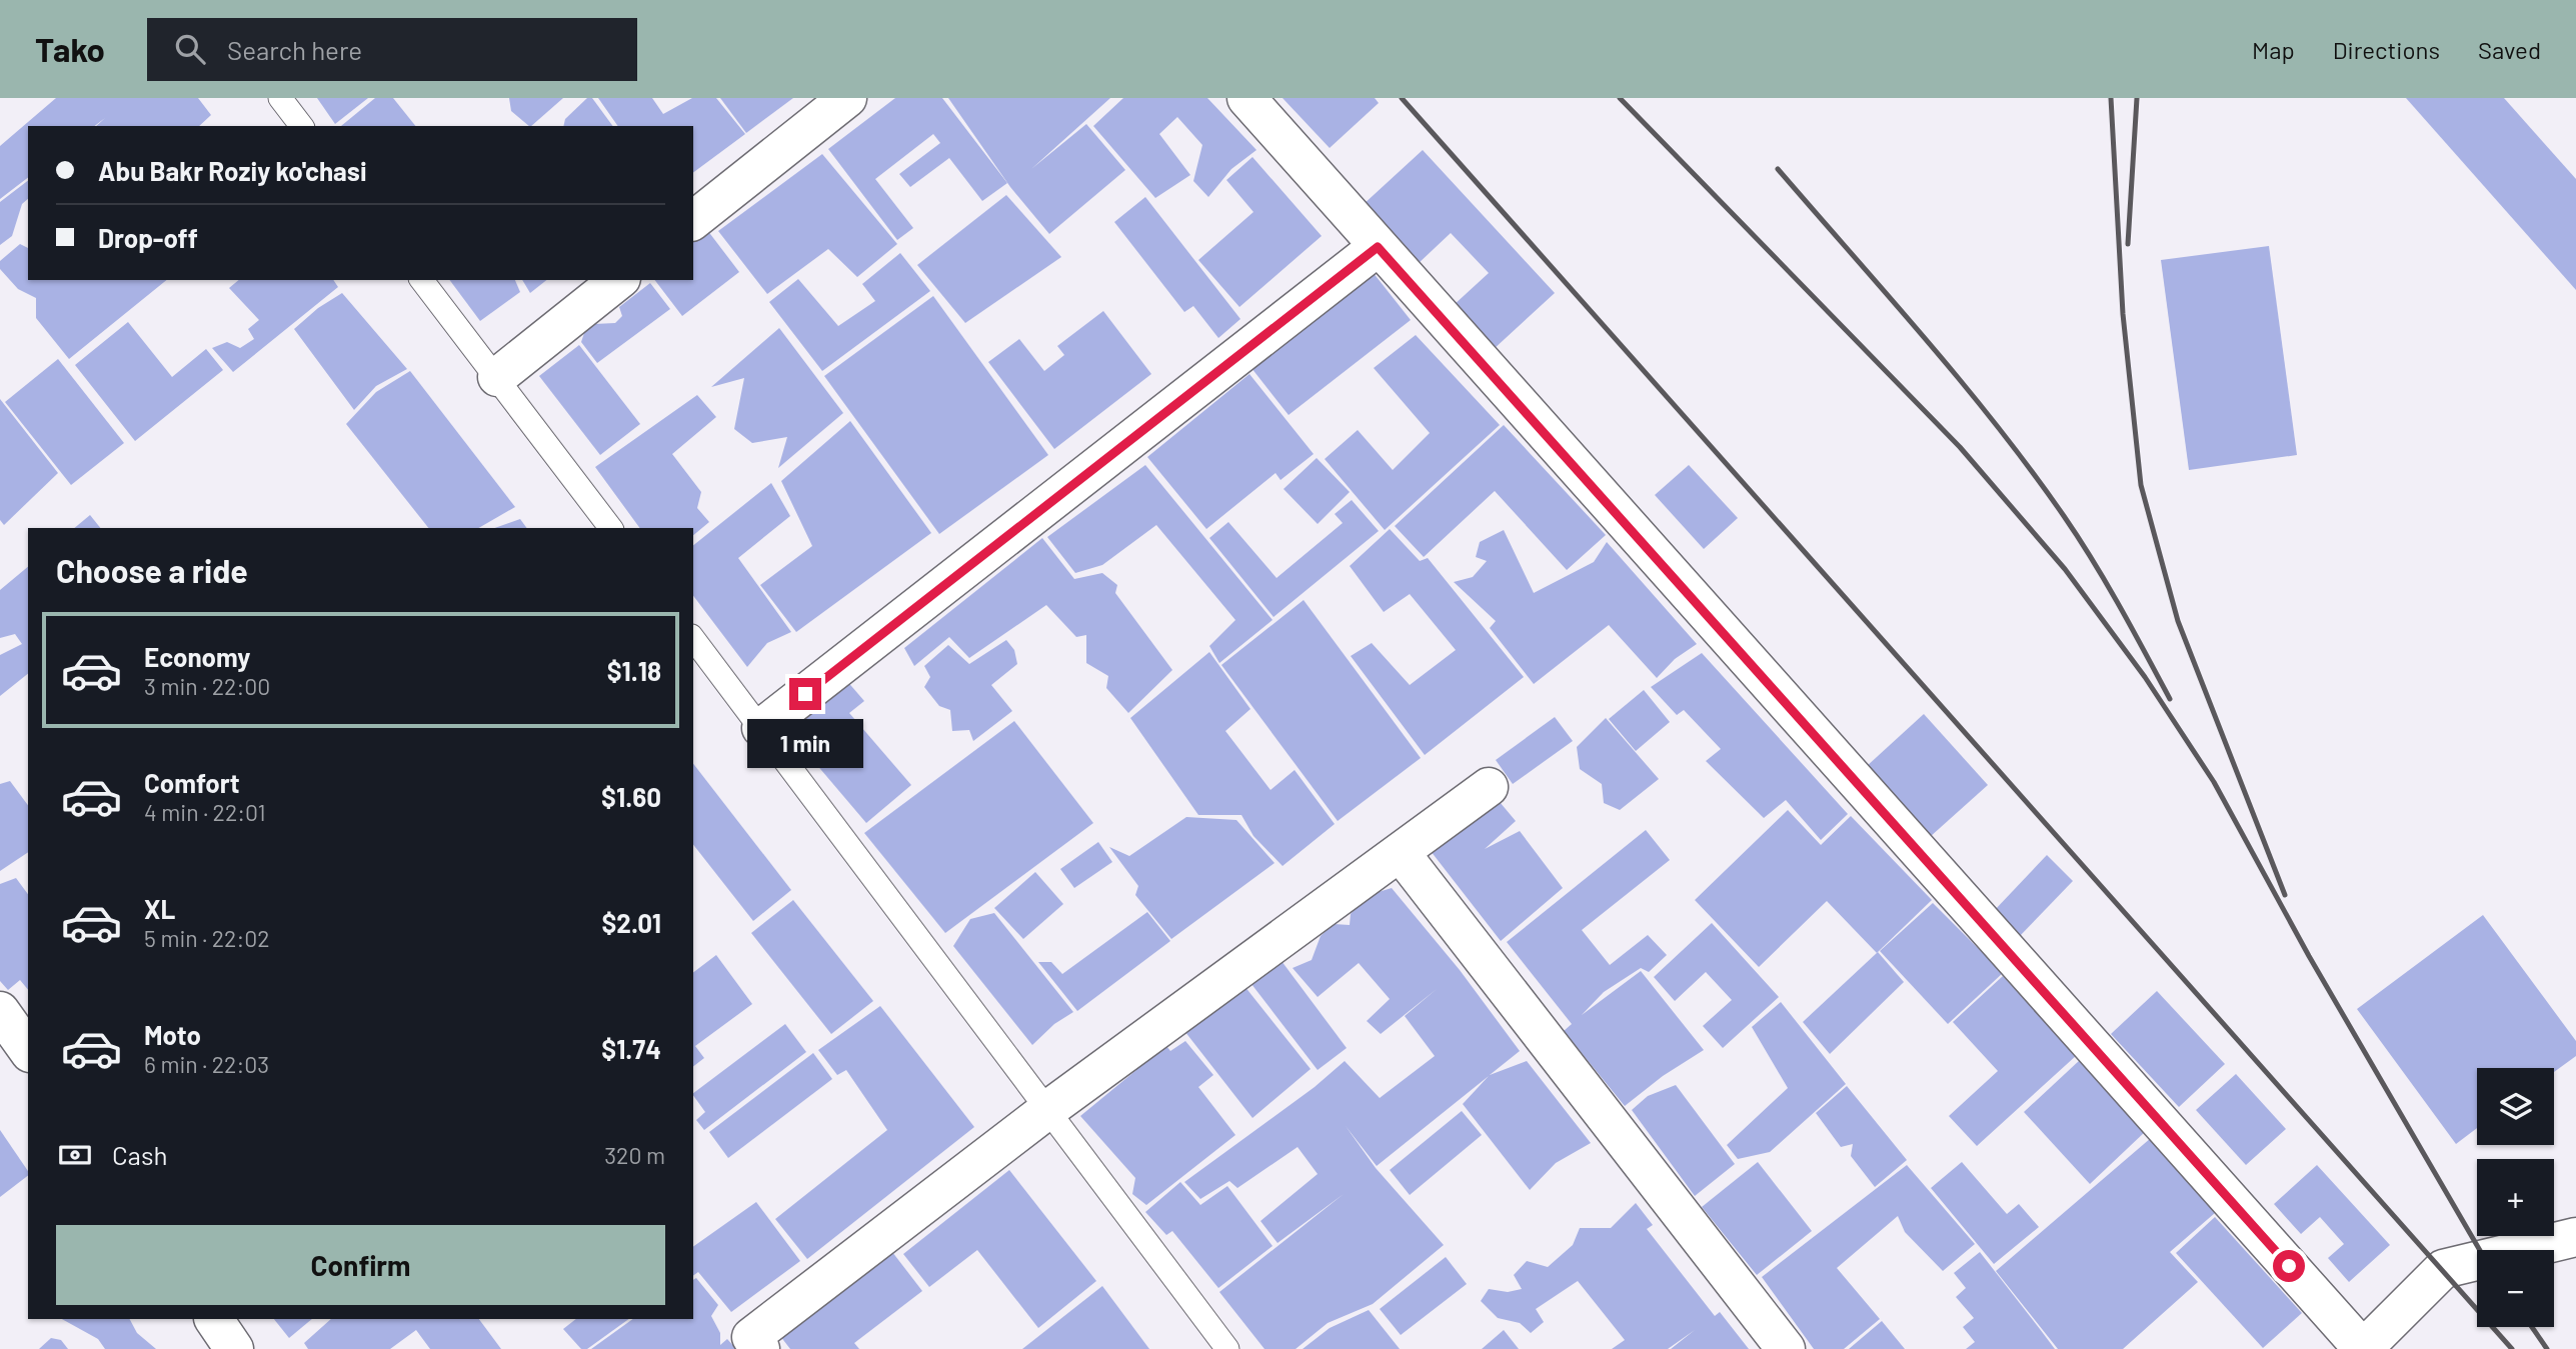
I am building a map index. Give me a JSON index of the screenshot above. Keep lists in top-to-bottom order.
{
  "page": {
    "header": "Tako",
    "search": "Search here",
    "nav": ["Map", "Directions", "Saved"],
    "banner": ["Abu Bakr Roziy ko'chasi", "Drop-off"],
    "heading": "Choose a ride",
    "list": [
      {
        "name": "Economy",
        "note": "3 min · 22:00",
        "value": "$1.18"
      },
      {
        "name": "Comfort",
        "note": "4 min · 22:01",
        "value": "$1.60"
      },
      {
        "name": "XL",
        "note": "5 min · 22:02",
        "value": "$2.01"
      },
      {
        "name": "Moto",
        "note": "6 min · 22:03",
        "value": "$1.74"
      }
    ],
    "bubble": "1 min",
    "map_buttons": ["+", "−"],
    "pay": ["Cash", "320 m"],
    "buttons": "Confirm"
  }
}
